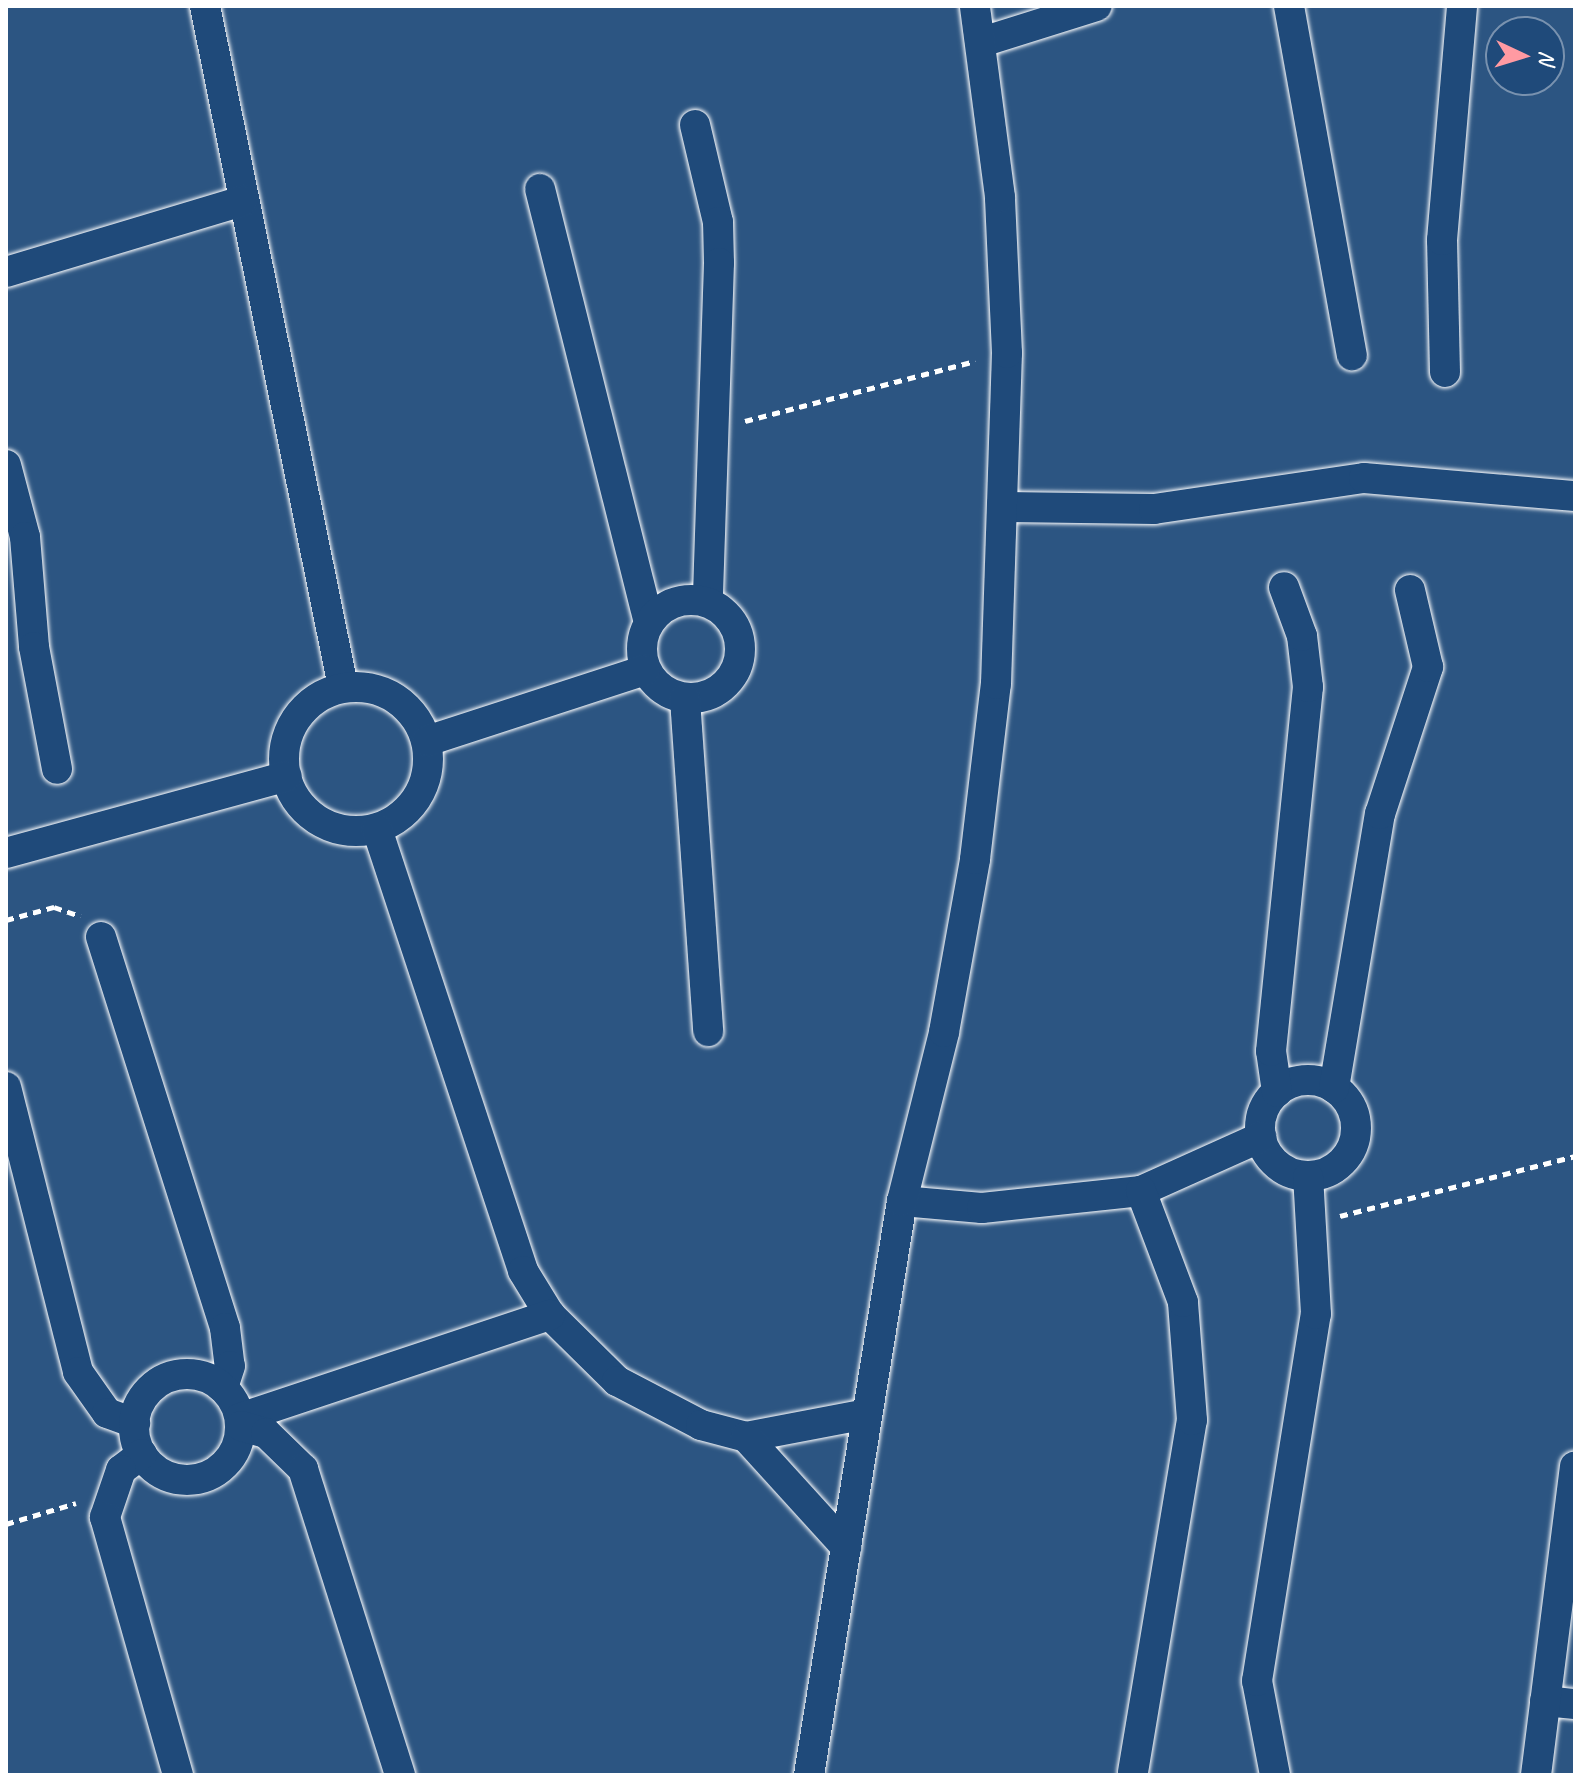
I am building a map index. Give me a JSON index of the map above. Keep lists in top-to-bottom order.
{
  "north": "right"
}
